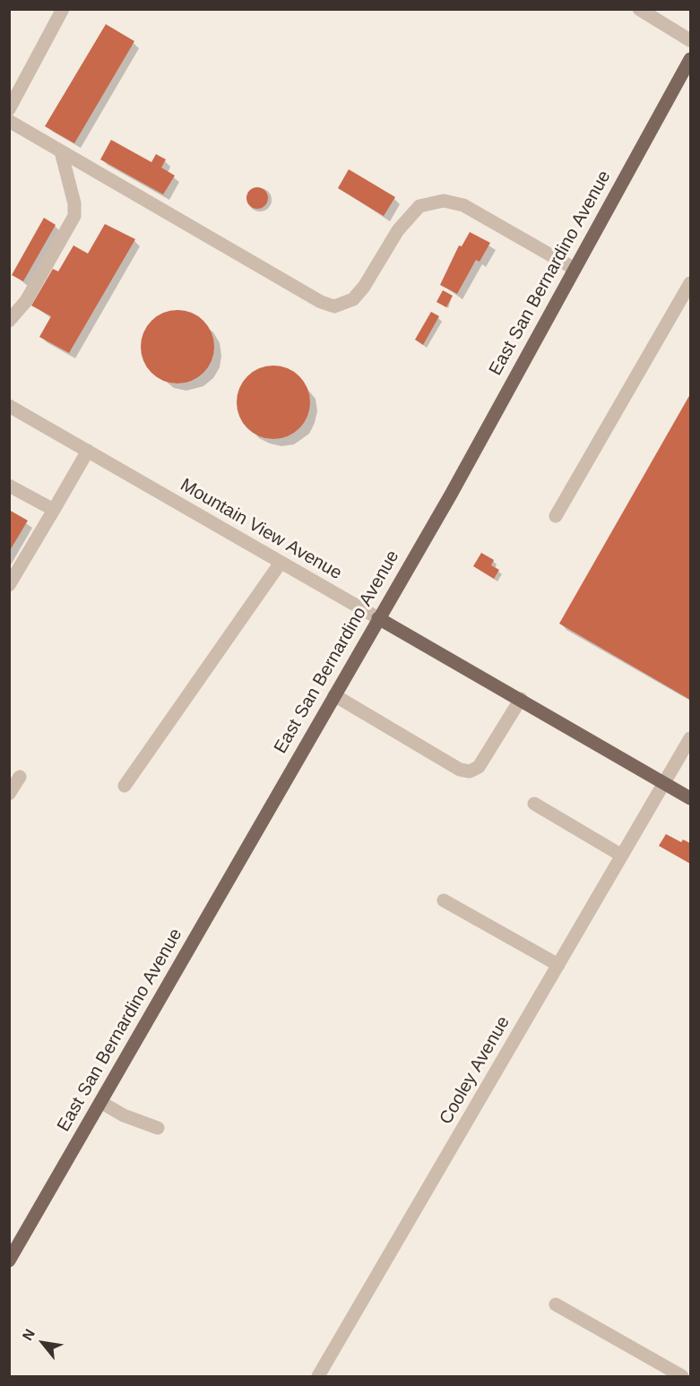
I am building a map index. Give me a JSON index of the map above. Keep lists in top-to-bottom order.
{
  "streets": {
    "main road": ["East San Bernardino Avenue", "Mountain View Avenue"],
    "street": ["Cooley Avenue"]
  },
  "crossings": [
    ["East San Bernardino Avenue", "Mountain View Avenue"],
    ["Mountain View Avenue", "Cooley Avenue"]
  ],
  "north": "top left"
}
